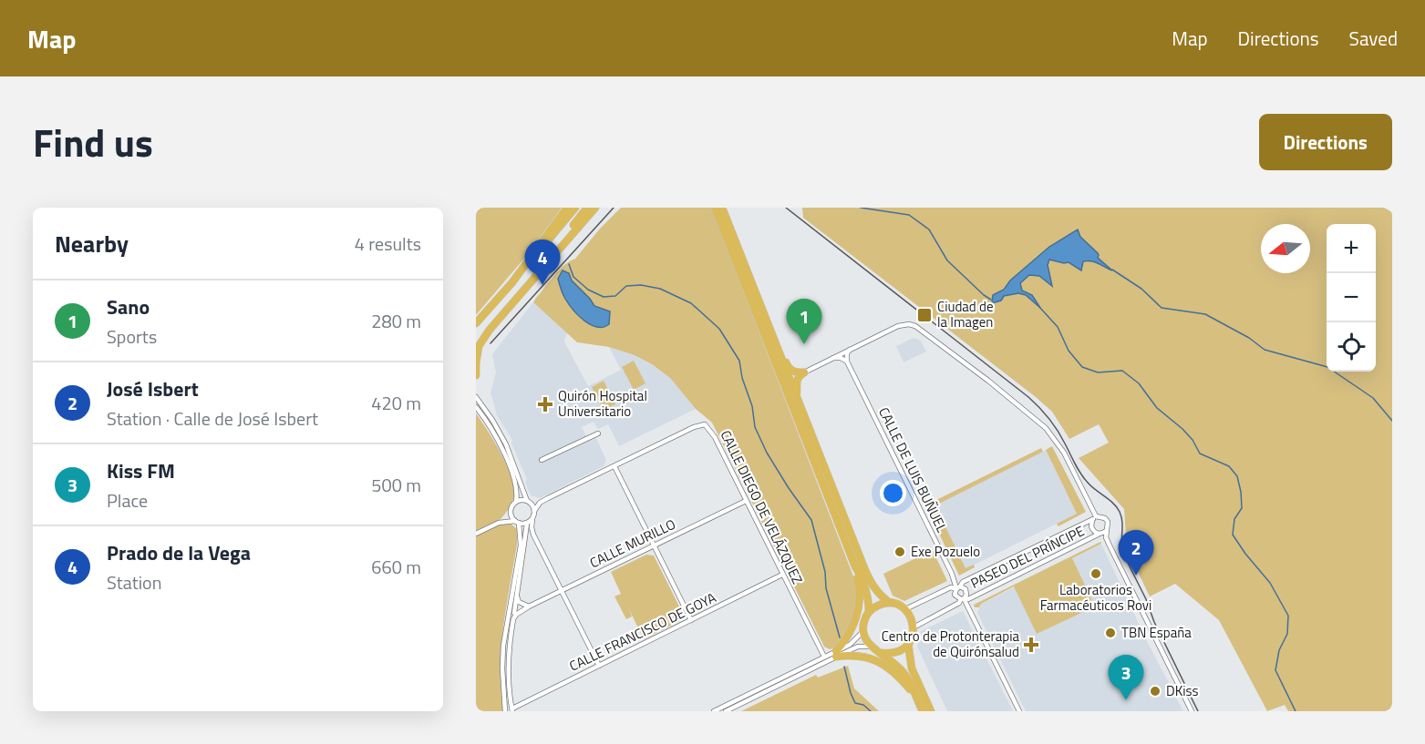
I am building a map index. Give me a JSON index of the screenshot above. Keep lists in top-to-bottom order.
{
  "streets": {
    "street": [
      "CALLE DE LUIS BUÑUEL",
      "CALLE DIEGO DE VELÁZQUEZ",
      "CALLE MURILLO",
      "PASEO DEL PRÍNCIPE",
      "CALLE FRANCISCO DE GOYA"
    ]
  },
  "crossings": [
    ["CALLE DE LUIS BUÑUEL", "PASEO DEL PRÍNCIPE"],
    ["CALLE DIEGO DE VELÁZQUEZ", "CALLE MURILLO"],
    ["CALLE DIEGO DE VELÁZQUEZ", "CALLE FRANCISCO DE GOYA"]
  ],
  "places": {
    "transit": ["Ciudad de la Imagen"],
    "health": ["Quirón Hospital Universitario", "Centro de Protonterapia de Quirónsalud"],
    "other": [
      "Exe Pozuelo",
      "Laboratorios Farmacéuticos Rovi",
      "TBN España",
      "DKiss"
    ]
  },
  "north": "left",
  "page": {
    "header": "Map",
    "nav": ["Map", "Directions", "Saved"],
    "title": "Find us",
    "buttons": "Directions",
    "heading": ["Nearby", "4 results"],
    "map_buttons": ["+", "−"],
    "pins": [
      "4",
      "1",
      "2",
      "3"
    ],
    "list": [
      {
        "mark": "1",
        "name": "Sano",
        "note": "Sports",
        "value": "280 m"
      },
      {
        "mark": "2",
        "name": "José Isbert",
        "note": "Station · Calle de José Isbert",
        "value": "420 m"
      },
      {
        "mark": "3",
        "name": "Kiss FM",
        "note": "Place",
        "value": "500 m"
      },
      {
        "mark": "4",
        "name": "Prado de la Vega",
        "note": "Station",
        "value": "660 m"
      }
    ]
  }
}
